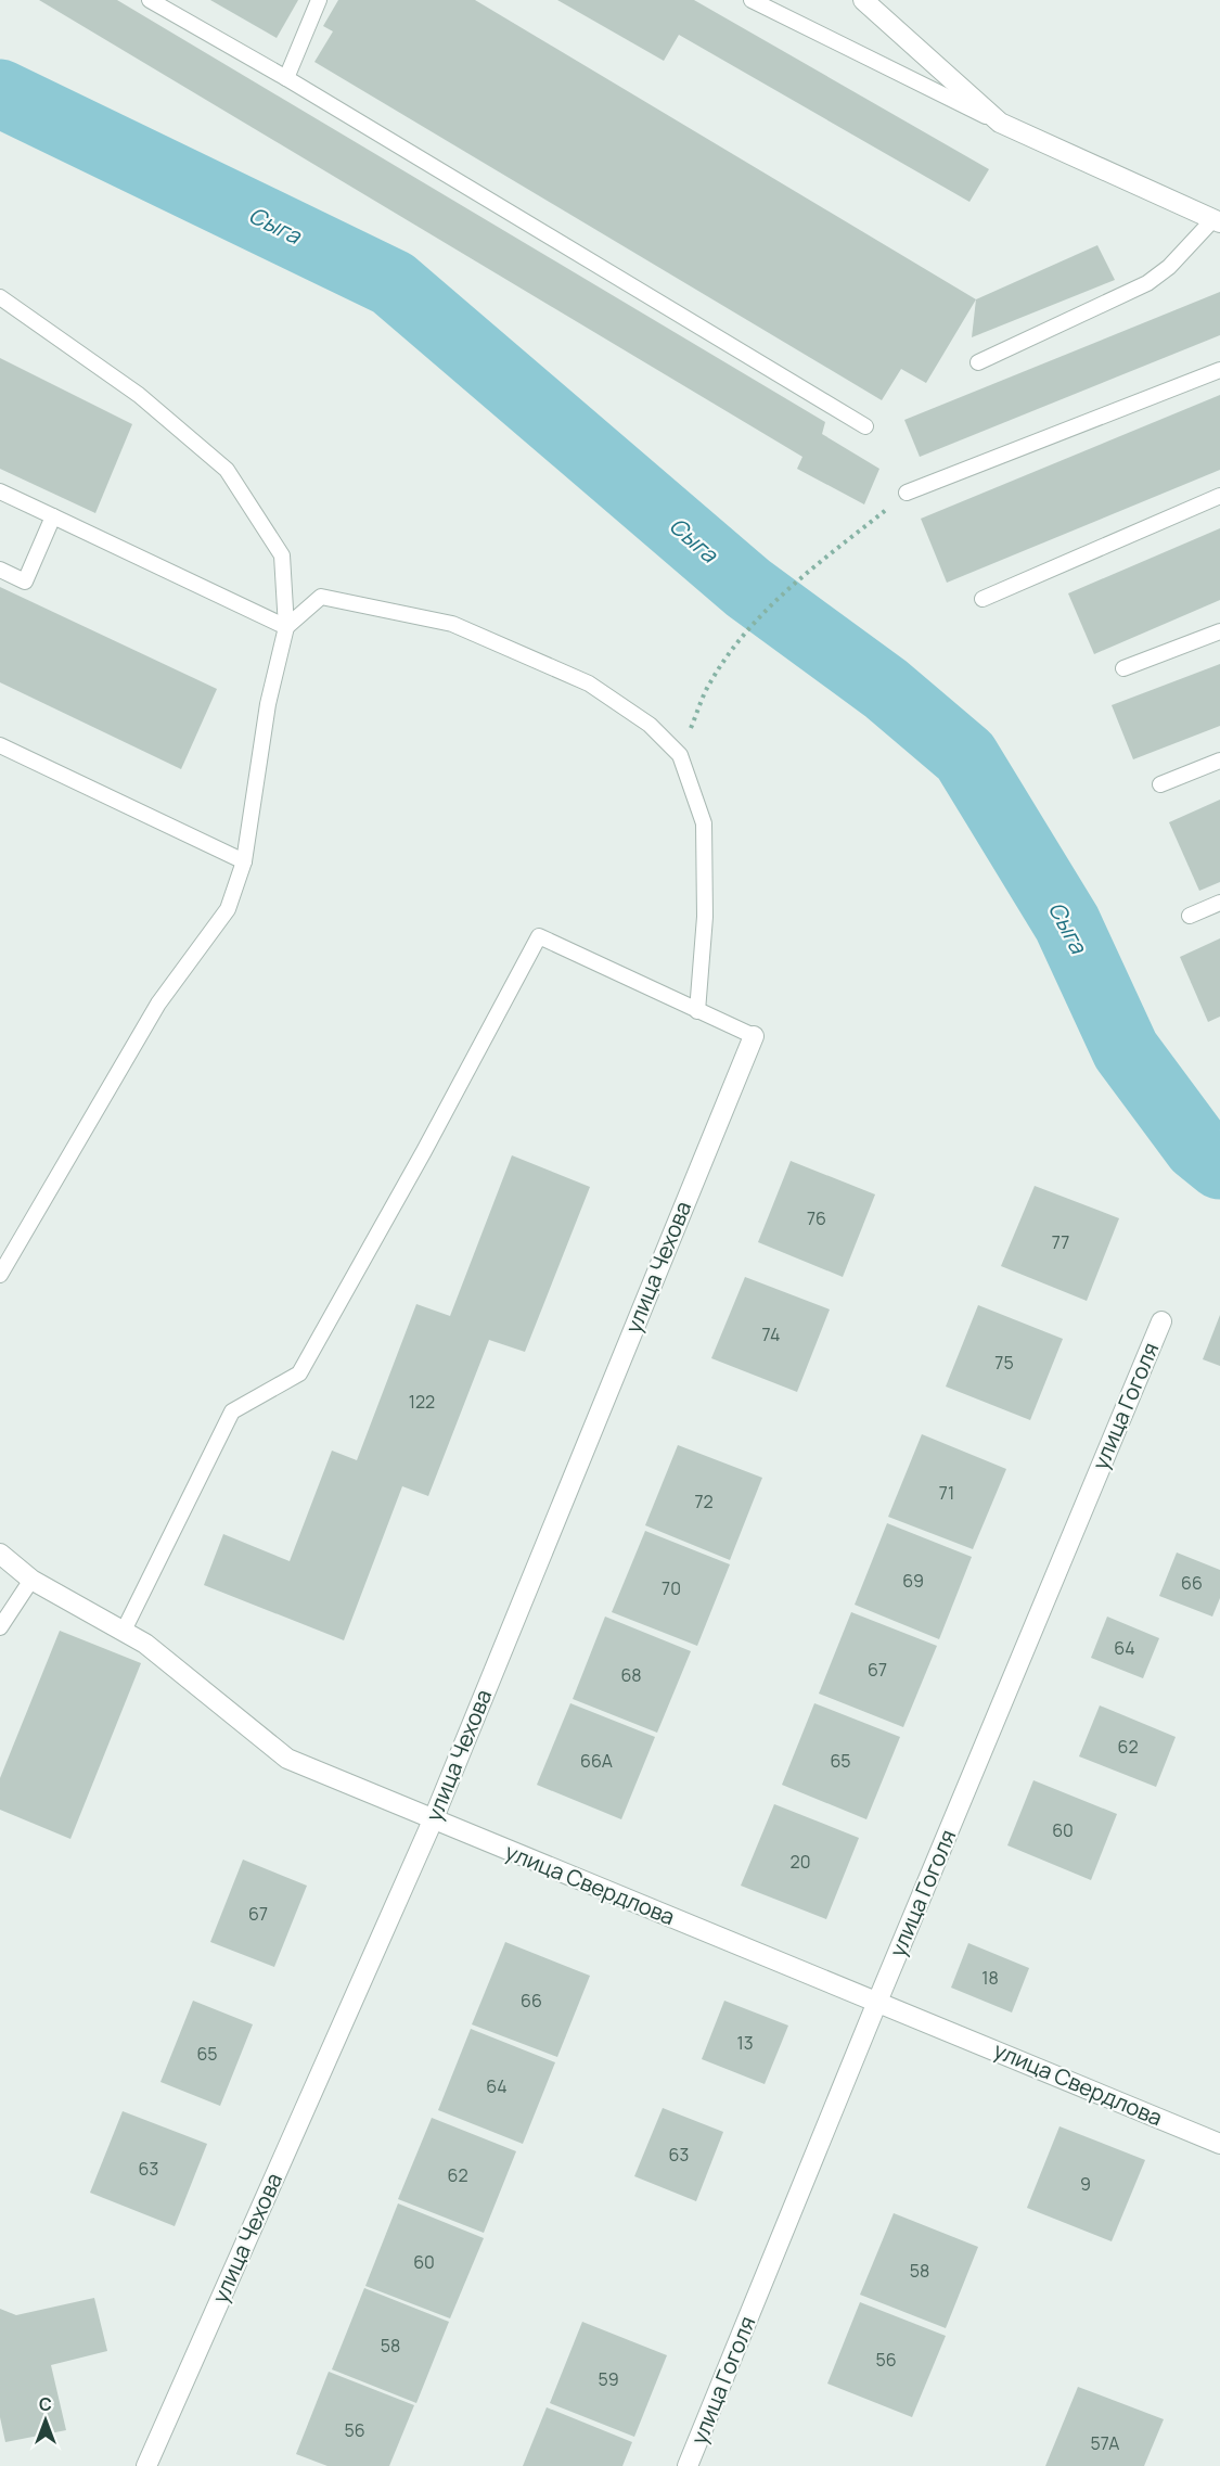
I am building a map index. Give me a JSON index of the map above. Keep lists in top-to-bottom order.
{
  "streets": {
    "street": ["улица Чехова", "улица Гоголя", "улица Свердлова"]
  },
  "crossings": [
    ["улица Чехова", "улица Свердлова"],
    ["улица Гоголя", "улица Свердлова"]
  ],
  "water": ["Сыга"],
  "house_numbers": [
    "76",
    "77",
    "74",
    "75",
    "122",
    "71",
    "72",
    "69",
    "66",
    "70",
    "64",
    "67",
    "68",
    "62",
    "66А",
    "65",
    "60",
    "20",
    "67",
    "18",
    "66",
    "13",
    "65",
    "64",
    "63",
    "63",
    "62",
    "9",
    "60",
    "58",
    "58",
    "56",
    "59",
    "56",
    "57А"
  ],
  "north": "top"
}
